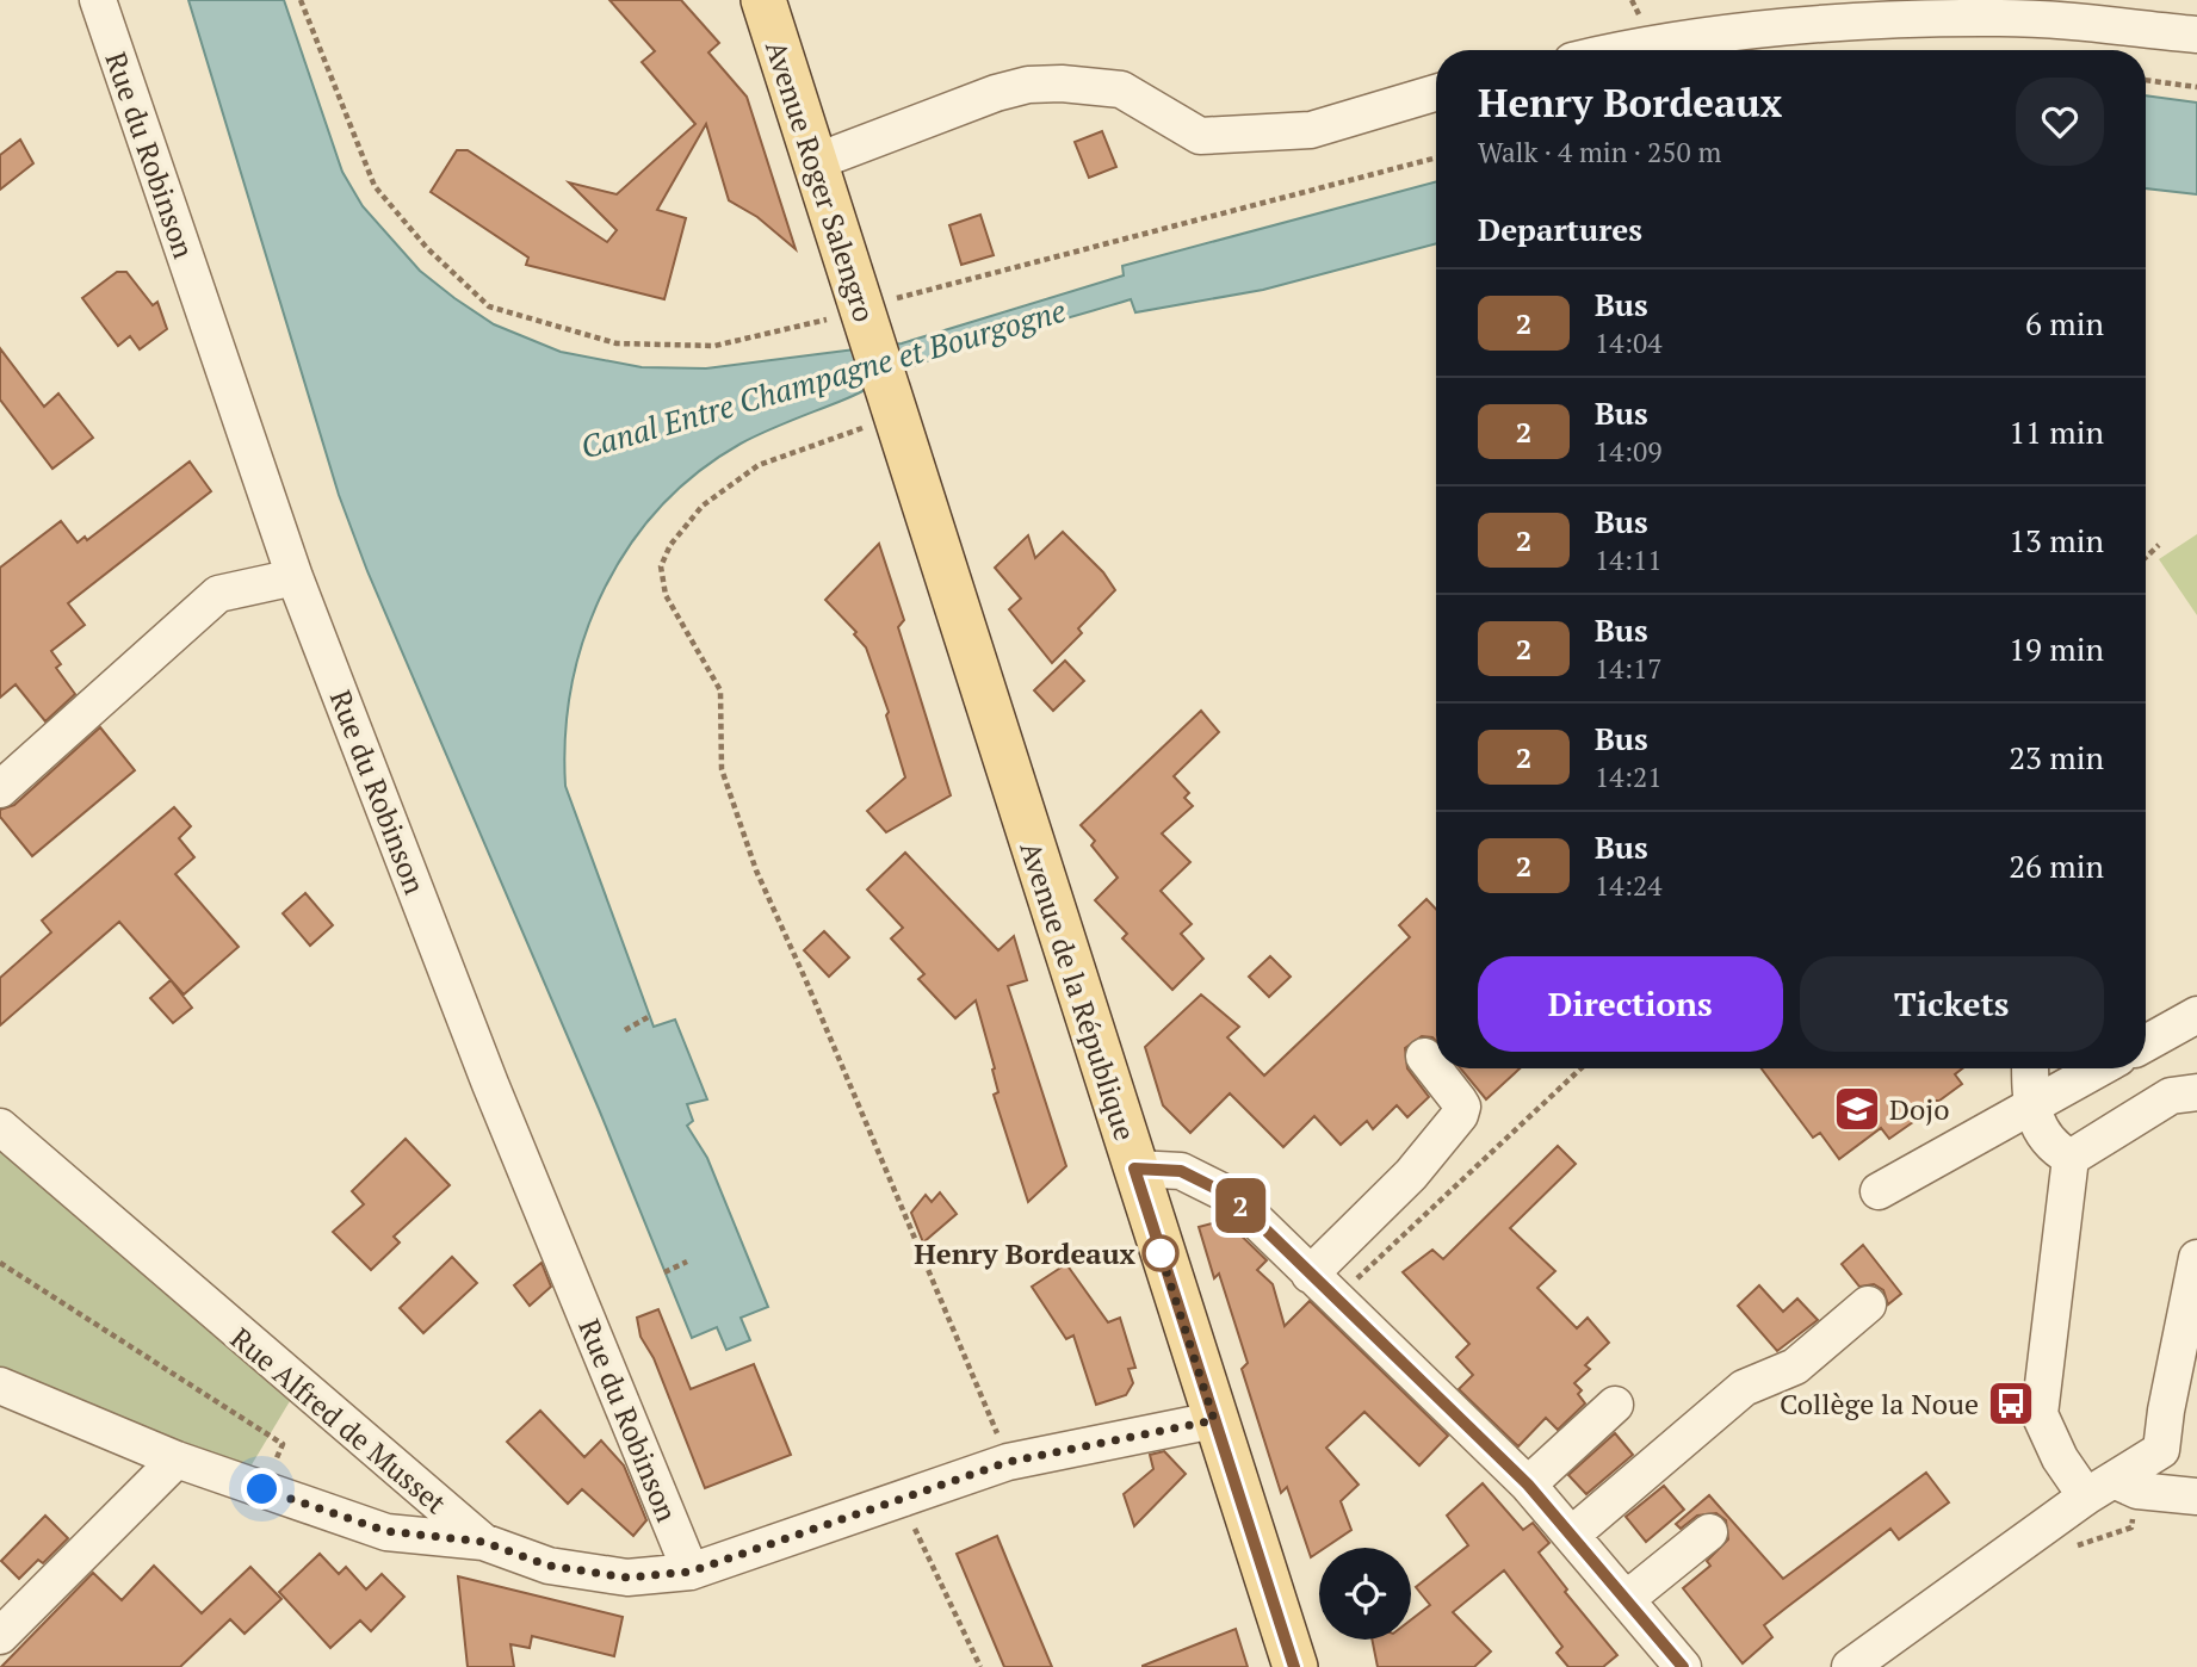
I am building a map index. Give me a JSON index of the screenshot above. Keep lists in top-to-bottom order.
{
  "streets": {
    "main road": ["Avenue Roger Salengro", "Avenue de la République"],
    "street": ["Rue du Robinson", "Rue Alfred de Musset"]
  },
  "crossings": [
    ["Rue du Robinson", "Rue Alfred de Musset"],
    ["Avenue Roger Salengro", "Avenue de la République"],
    ["Avenue de la République", "Rue Alfred de Musset"]
  ],
  "water": ["Canal Entre Champagne et Bourgogne"],
  "places": {
    "school or university": ["Dojo"],
    "other": ["Henry Bordeaux"],
    "bus stop": ["Collège la Noue"]
  },
  "lines": ["bus line 2"],
  "page": {
    "on_map": "2",
    "heading": [
      ["Henry Bordeaux", "Walk · 4 min · 250 m"],
      "Departures"
    ],
    "list": [
      {
        "mark": "2",
        "name": "Bus",
        "note": "14:04",
        "value": "6 min"
      },
      {
        "mark": "2",
        "name": "Bus",
        "note": "14:09",
        "value": "11 min"
      },
      {
        "mark": "2",
        "name": "Bus",
        "note": "14:11",
        "value": "13 min"
      },
      {
        "mark": "2",
        "name": "Bus",
        "note": "14:17",
        "value": "19 min"
      },
      {
        "mark": "2",
        "name": "Bus",
        "note": "14:21",
        "value": "23 min"
      },
      {
        "mark": "2",
        "name": "Bus",
        "note": "14:24",
        "value": "26 min"
      }
    ],
    "buttons": ["Directions", "Tickets"]
  }
}
